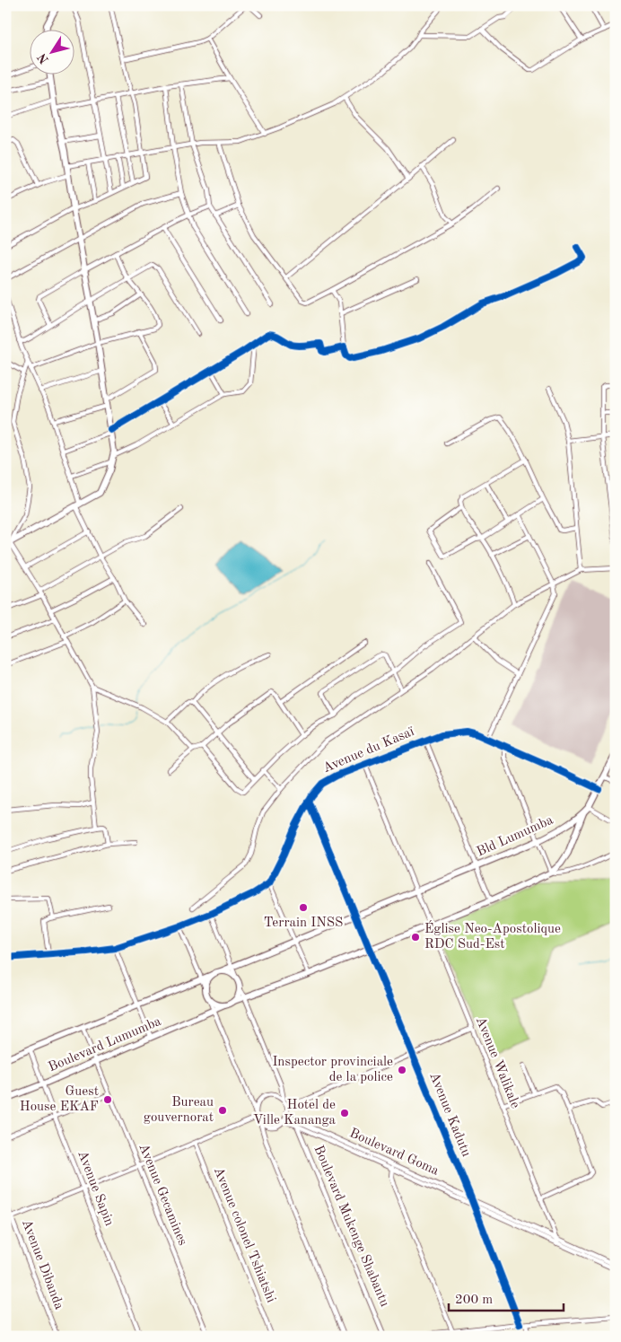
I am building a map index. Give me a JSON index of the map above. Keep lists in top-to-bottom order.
{
  "streets": {
    "main road": ["Bld Lumumba", "Boulevard Lumumba"],
    "street": [
      "Avenue du Kasaï",
      "Avenue Walikale",
      "Avenue Kadutu",
      "Boulevard Goma",
      "Avenue Sapin",
      "Avenue Gecamines",
      "Boulevard Mukenge Shabantu",
      "Avenue colonel Tshiatshi",
      "Avenue Dibanda"
    ]
  },
  "crossings": [
    ["Avenue du Kasaï", "Avenue Walikale"],
    ["Avenue du Kasaï", "Avenue Kadutu"],
    ["Bld Lumumba", "Avenue Walikale"],
    ["Bld Lumumba", "Avenue Kadutu"],
    ["Boulevard Lumumba", "Avenue Sapin"],
    ["Boulevard Lumumba", "Avenue Gecamines"],
    ["Avenue Walikale", "Boulevard Goma"],
    ["Avenue Kadutu", "Boulevard Goma"],
    ["Boulevard Goma", "Boulevard Mukenge Shabantu"]
  ],
  "places": [
    "Terrain INSS",
    "Église Neo-Apostolique RDC Sud-Est",
    "Inspector provinciale de la police",
    "Guest House EKAF",
    "Bureau gouvernorat",
    "Hotel de Ville Kananga"
  ],
  "scale_bar": "200 m",
  "north": "bottom left"
}
